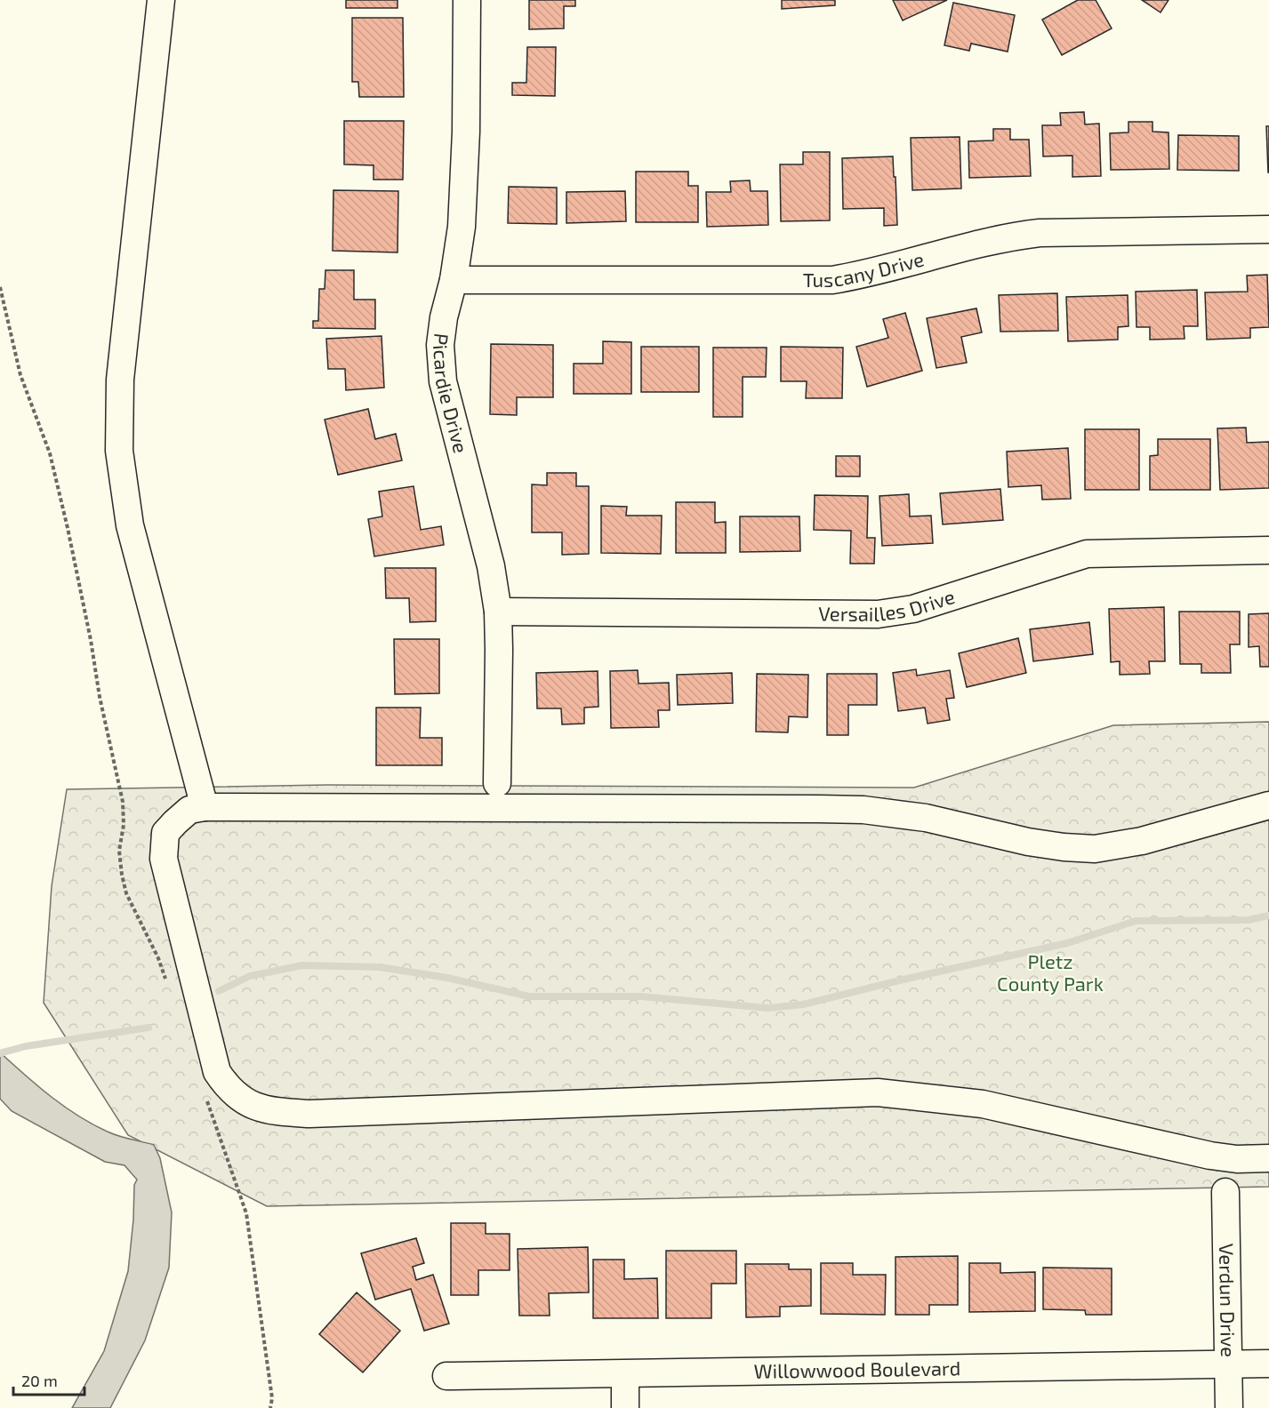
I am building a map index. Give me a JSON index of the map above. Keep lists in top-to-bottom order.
{
  "streets": {
    "street": [
      "Tuscany Drive",
      "Picardie Drive",
      "Versailles Drive",
      "Verdun Drive",
      "Willowwood Boulevard"
    ]
  },
  "crossings": [
    ["Tuscany Drive", "Picardie Drive"],
    ["Picardie Drive", "Versailles Drive"],
    ["Verdun Drive", "Willowwood Boulevard"]
  ],
  "parks": ["Pletz County Park"],
  "scale_bar": "20 m"
}
